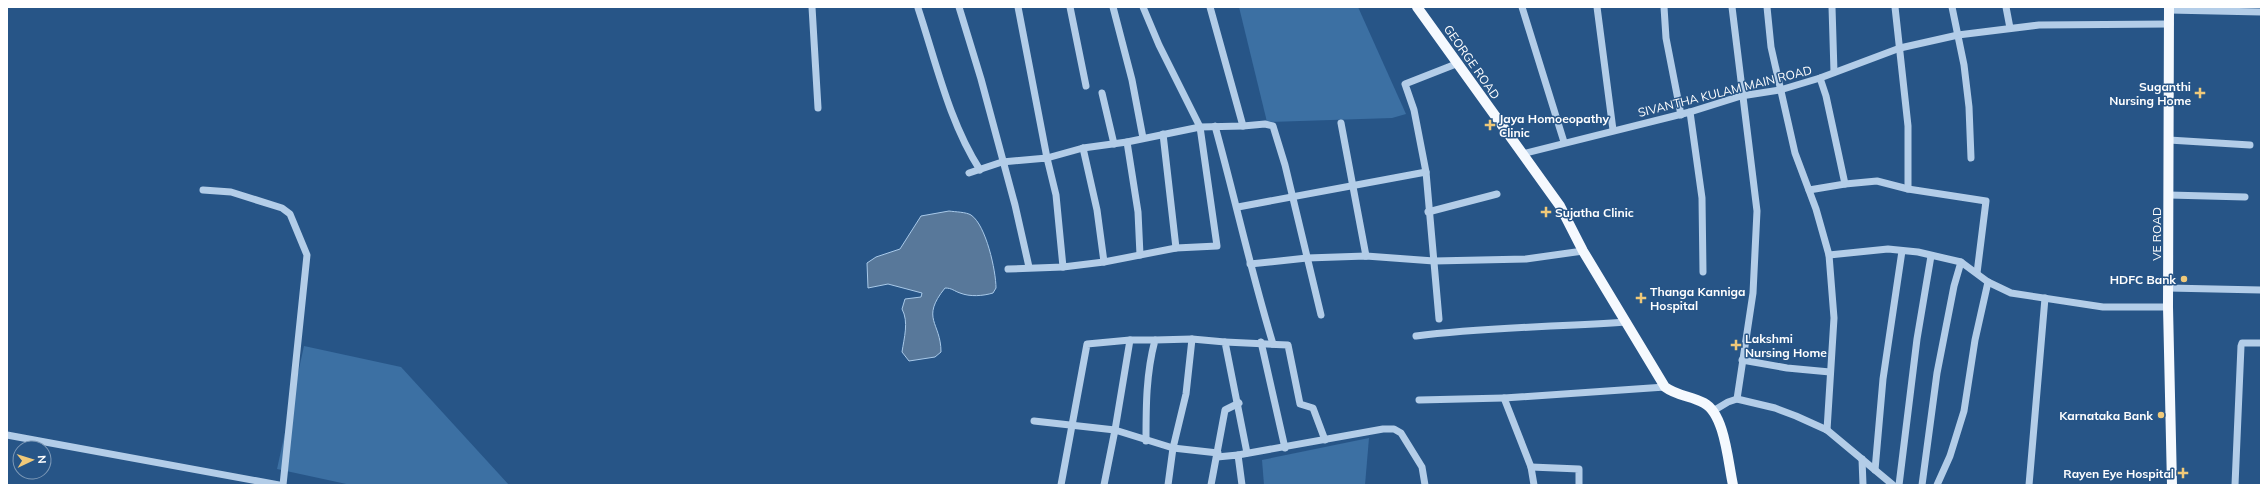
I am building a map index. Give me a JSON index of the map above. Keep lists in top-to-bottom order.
{
  "streets": {
    "main road": ["GEORGE ROAD", "VE ROAD"],
    "street": ["SIVANTHA KULAM MAIN ROAD"]
  },
  "crossings": [
    ["GEORGE ROAD", "SIVANTHA KULAM MAIN ROAD"],
    ["SIVANTHA KULAM MAIN ROAD", "VE ROAD"]
  ],
  "places": {
    "health": [
      "Suganthi Nursing Home",
      "Jaya Homoeopathy Clinic",
      "Sujatha Clinic",
      "Thanga Kanniga Hospital",
      "Lakshmi Nursing Home",
      "Rayen Eye Hospital"
    ],
    "other": ["HDFC Bank", "Karnataka Bank"]
  },
  "north": "right"
}
